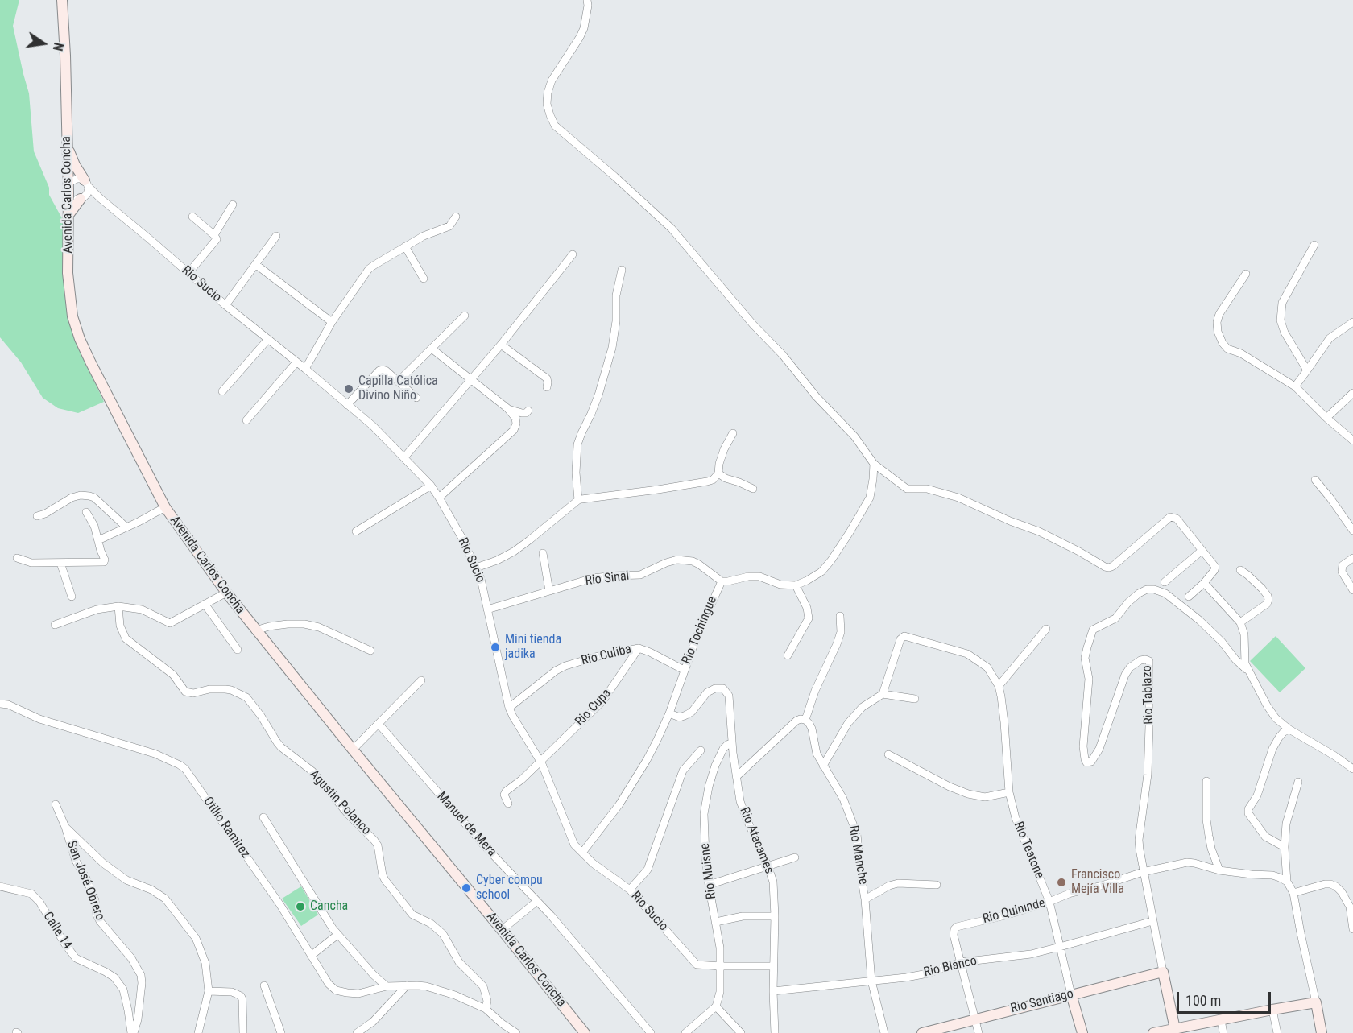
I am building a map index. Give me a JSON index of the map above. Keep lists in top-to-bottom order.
{
  "streets": {
    "street": [
      "Avenida Carlos Concha",
      "Rio Sucio",
      "Rio Sinai",
      "Rio Tochingue",
      "Rio Culiba",
      "Rio Tabiazo",
      "Rio Cupa",
      "Agustin Polanco",
      "Manuel de Mera",
      "Otilio Ramirez",
      "Rio Atacames",
      "Rio Teatone",
      "Rio Manche",
      "Rio Muisne",
      "San José Obrero",
      "Rio Quininde",
      "Calle 14",
      "Rio Blanco",
      "Rio Santiago"
    ]
  },
  "crossings": [
    ["Avenida Carlos Concha", "Rio Sucio"],
    ["Rio Sucio", "Rio Sinai"],
    ["Rio Sucio", "Rio Tochingue"],
    ["Rio Sucio", "Rio Culiba"],
    ["Rio Sucio", "Rio Cupa"],
    ["Rio Sucio", "Rio Atacames"],
    ["Rio Sucio", "Rio Muisne"],
    ["Rio Sinai", "Rio Tochingue"],
    ["Rio Tochingue", "Rio Culiba"],
    ["Rio Tochingue", "Rio Atacames"],
    ["Rio Culiba", "Rio Cupa"],
    ["Rio Tabiazo", "Rio Quininde"],
    ["Rio Tabiazo", "Rio Blanco"],
    ["Rio Tabiazo", "Rio Santiago"],
    ["Agustin Polanco", "Otilio Ramirez"],
    ["Rio Atacames", "Rio Muisne"],
    ["Rio Atacames", "Rio Blanco"],
    ["Rio Teatone", "Rio Quininde"],
    ["Rio Teatone", "Rio Blanco"],
    ["Rio Teatone", "Rio Santiago"],
    ["Rio Manche", "Rio Blanco"],
    ["San José Obrero", "Calle 14"],
    ["Rio Quininde", "Rio Blanco"]
  ],
  "places": [
    "Capilla Católica Divino Niño",
    "Mini tienda jadika",
    "Francisco Mejía Villa",
    "Cyber compu school",
    "Cancha"
  ],
  "scale_bar": "100 m",
  "north": "right"
}
